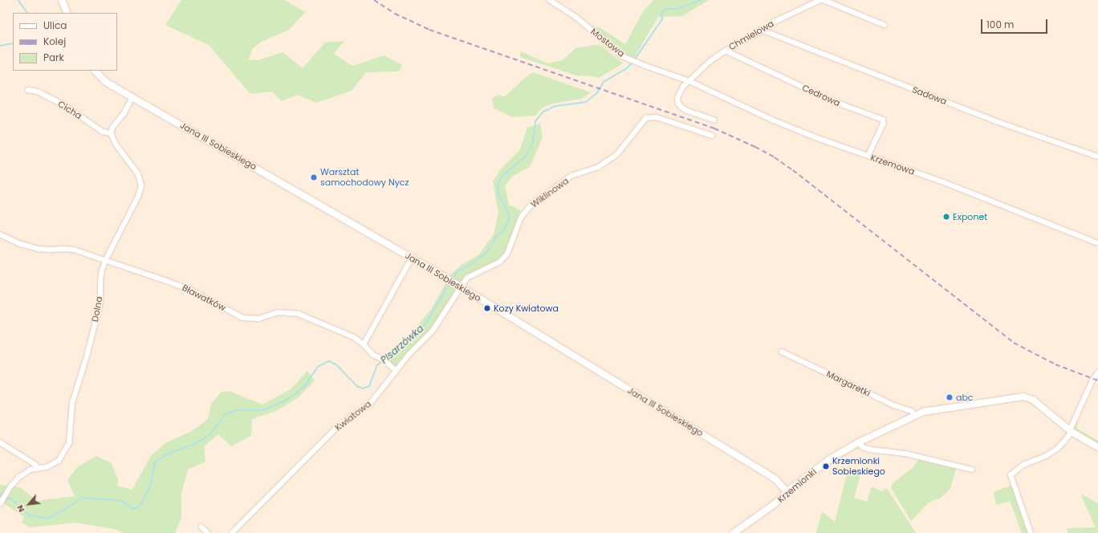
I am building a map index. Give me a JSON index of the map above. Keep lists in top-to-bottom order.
{
  "streets": {
    "street": [
      "Chmielowa",
      "Mostowa",
      "Cedrowa",
      "Sadowa",
      "Cicha",
      "Jana III Sobieskiego",
      "Krzemowa",
      "Wiklinowa",
      "Bławatków",
      "Dolna",
      "Margaretki",
      "Kwiatowa",
      "Krzemionki"
    ]
  },
  "crossings": [
    ["Chmielowa", "Mostowa"],
    ["Chmielowa", "Cedrowa"],
    ["Chmielowa", "Sadowa"],
    ["Chmielowa", "Krzemowa"],
    ["Mostowa", "Krzemowa"],
    ["Cedrowa", "Krzemowa"],
    ["Cicha", "Dolna"],
    ["Jana III Sobieskiego", "Wiklinowa"],
    ["Jana III Sobieskiego", "Kwiatowa"],
    ["Jana III Sobieskiego", "Krzemionki"],
    ["Wiklinowa", "Kwiatowa"],
    ["Bławatków", "Dolna"],
    ["Bławatków", "Kwiatowa"],
    ["Margaretki", "Krzemionki"]
  ],
  "water": ["Pisarzówka"],
  "places": [
    "Warsztat samochodowy Nycz",
    "Exponet",
    "Kozy Kwiatowa",
    "abc",
    "Krzemionki Sobieskiego"
  ],
  "legend": ["Ulica", "Kolej", "Park"],
  "scale_bar": "100 m",
  "north": "bottom left"
}
